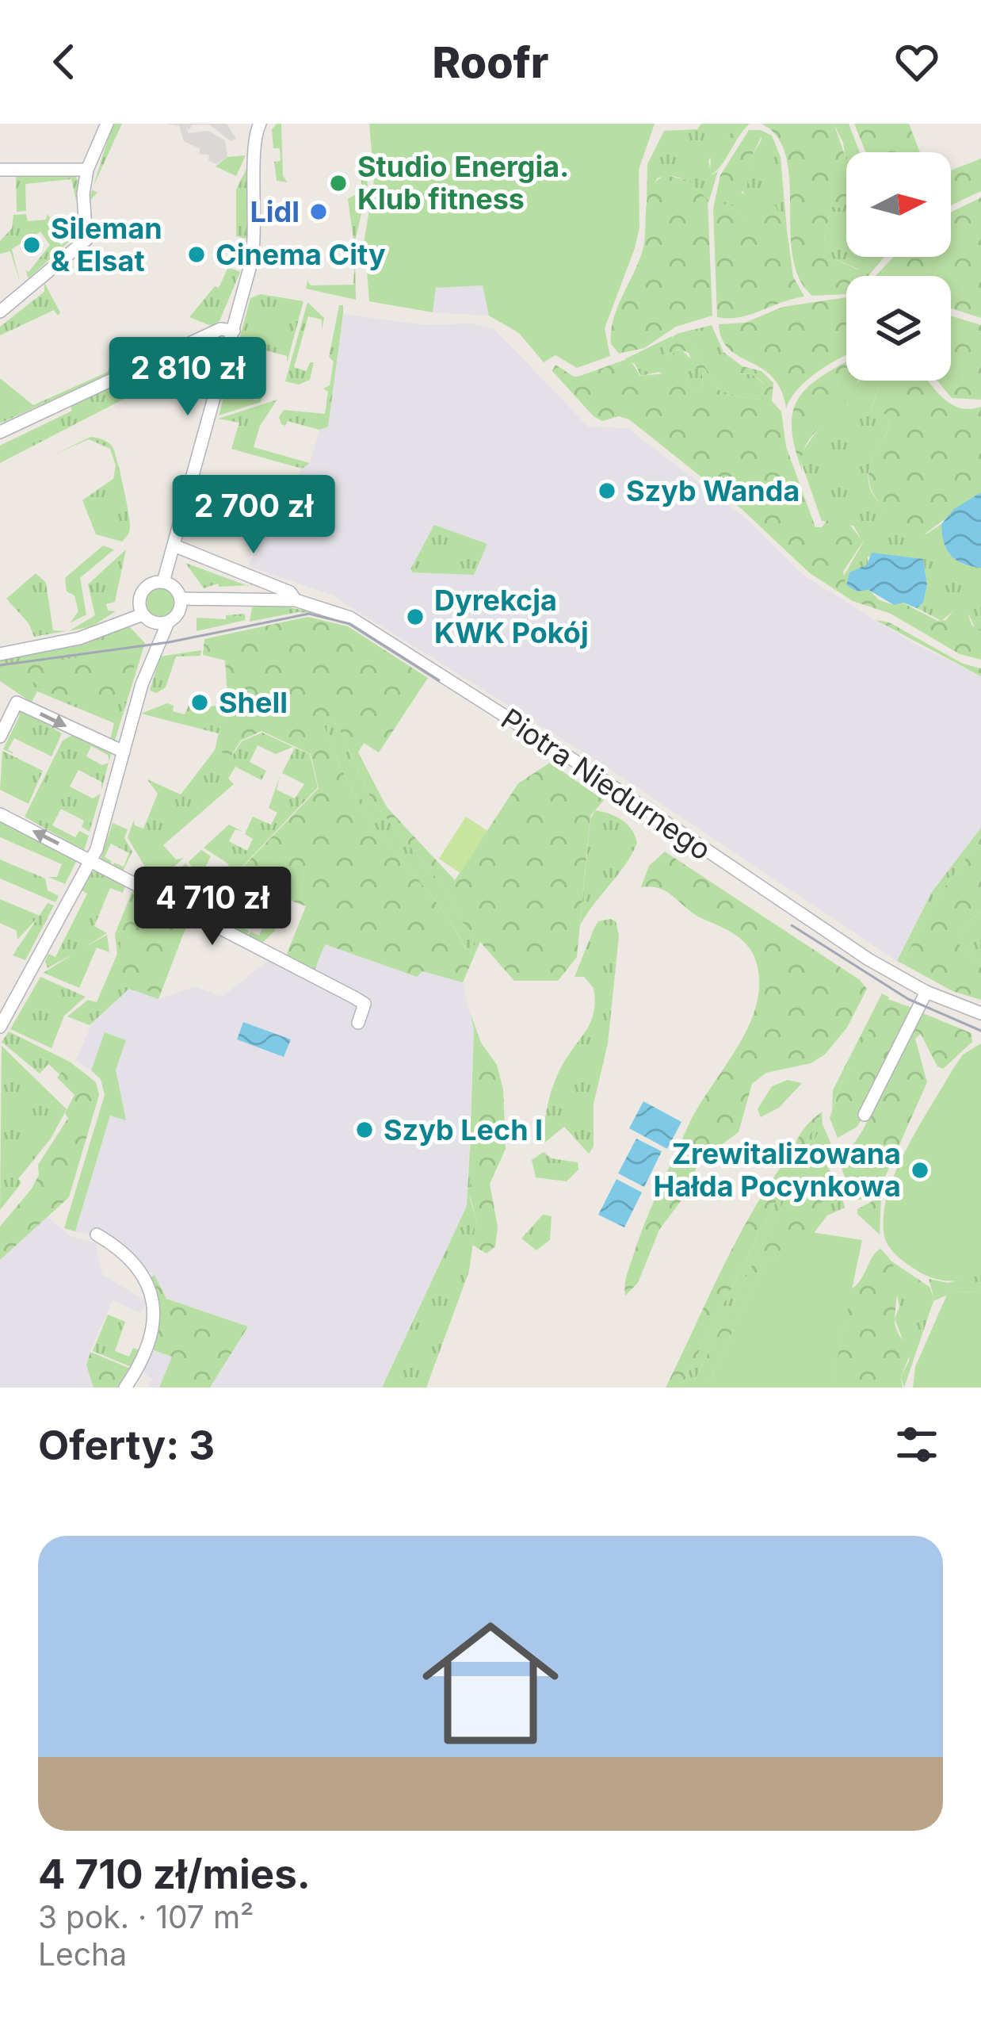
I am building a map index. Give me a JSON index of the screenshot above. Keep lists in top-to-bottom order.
{
  "streets": {
    "street": ["Piotra Niedurnego"]
  },
  "places": [
    "Studio Energia. Klub fitness",
    "Lidl",
    "Sileman & Elsat",
    "Cinema City",
    "Szyb Wanda",
    "Dyrekcja KWK Pokój",
    "Shell",
    "Szyb Lech I",
    "Zrewitalizowana Hałda Pocynkowa"
  ],
  "north": "right",
  "page": {
    "header": "Roofr",
    "price": ["2 810 zł", "2 700 zł", "4 710 zł"],
    "heading": "Oferty: 3",
    "list": [
      {
        "name": "4 710 zł/mies.",
        "note": "3 pok. · 107 m² · Lecha"
      }
    ]
  }
}
